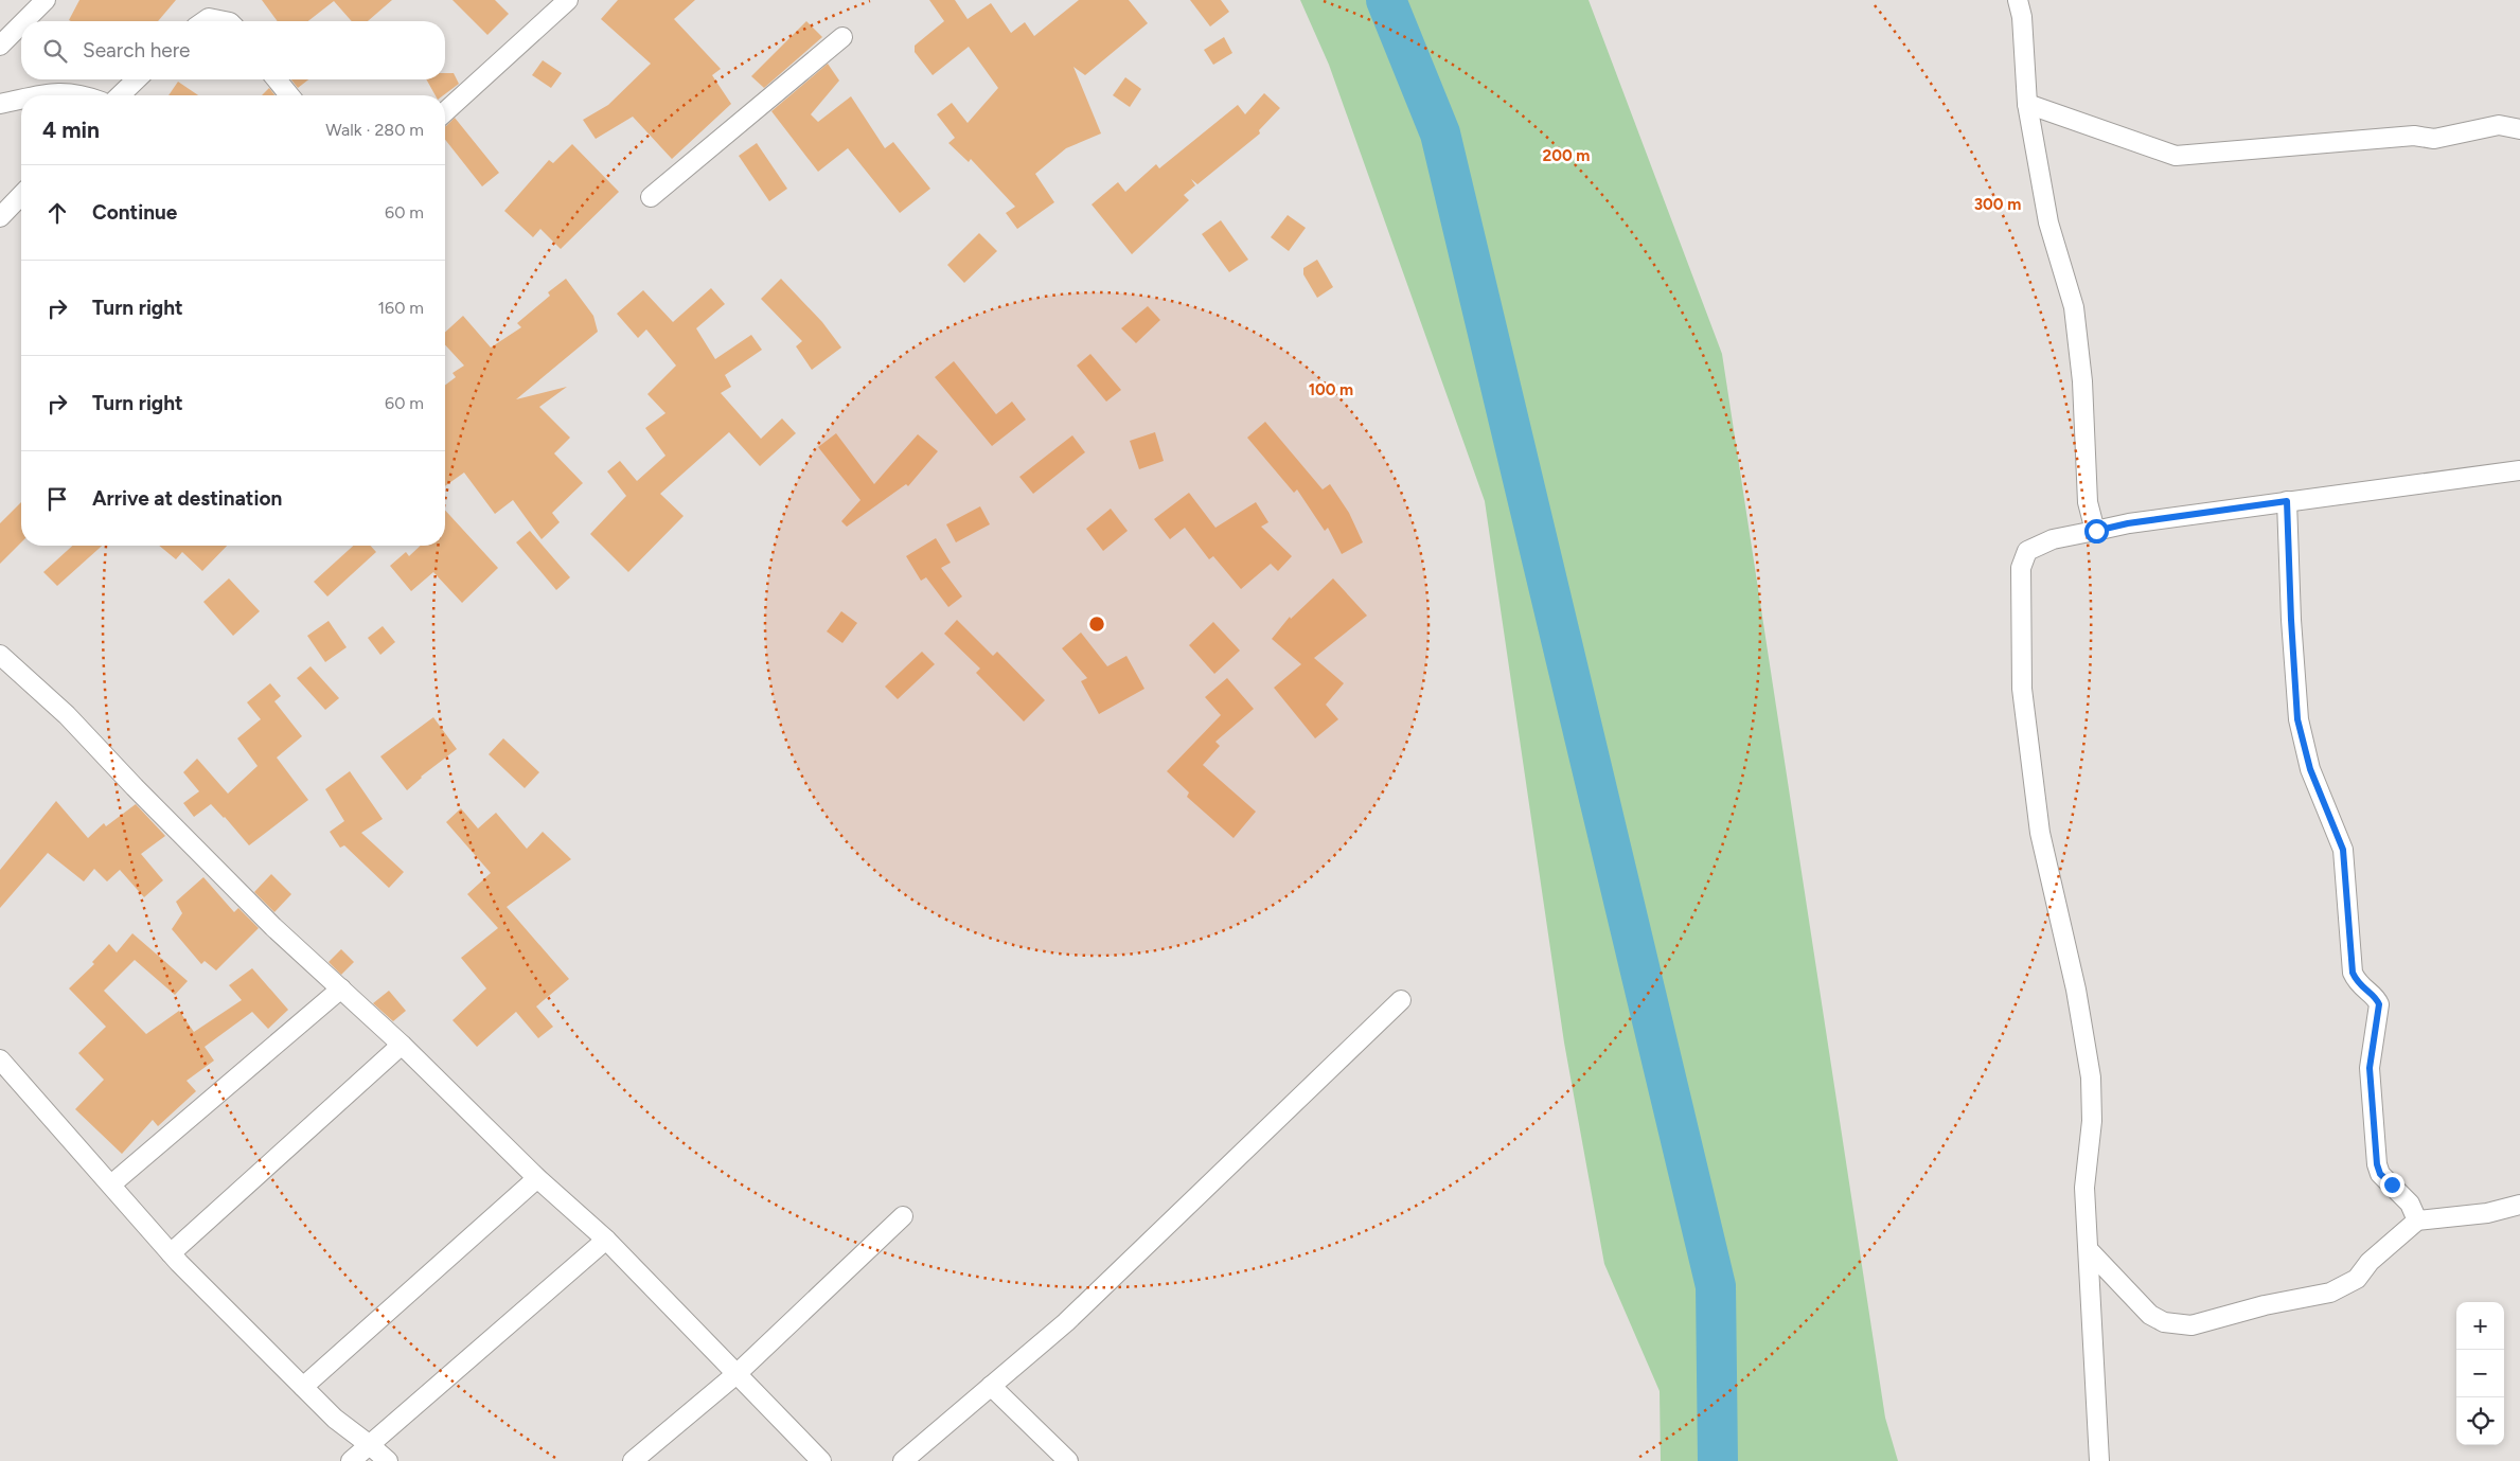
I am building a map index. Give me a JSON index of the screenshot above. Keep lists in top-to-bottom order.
{
  "page": {
    "search": "Search here",
    "heading": ["4 min", "Walk · 280 m"],
    "list": [
      ["Continue", "60 m"],
      ["Turn right", "160 m"],
      ["Turn right", "60 m"],
      "Arrive at destination"
    ],
    "map_buttons": ["+", "−"]
  },
  "rings": ["200 m", "300 m", "100 m"]
}
